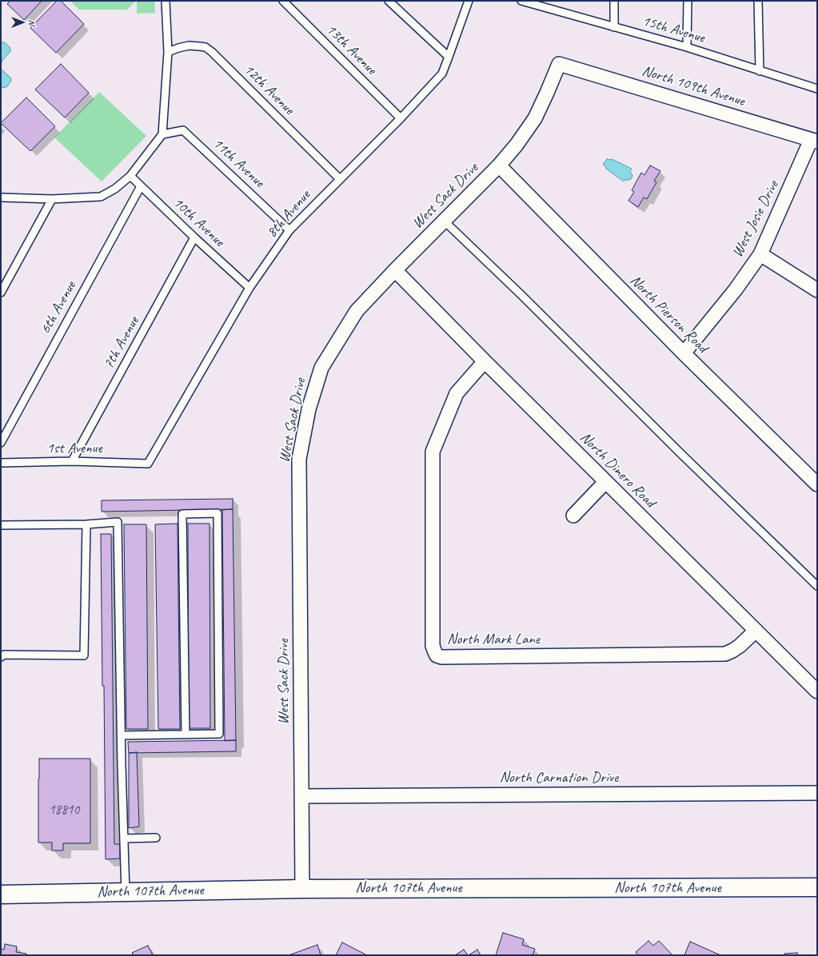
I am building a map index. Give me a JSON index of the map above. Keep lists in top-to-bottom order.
{
  "streets": {
    "main road": ["North 107th Avenue"],
    "street": [
      "North 109th Avenue",
      "West Sack Drive",
      "West Josie Drive",
      "North Pierson Road",
      "North Dinero Road",
      "North Mark Lane",
      "North Carnation Drive"
    ],
    "lane": [
      "15th Avenue",
      "13th Avenue",
      "12th Avenue",
      "11th Avenue",
      "8th Avenue",
      "10th Avenue",
      "6th Avenue",
      "7th Avenue",
      "1st Avenue"
    ]
  },
  "crossings": [
    ["13th Avenue", "8th Avenue"],
    ["North 109th Avenue", "West Sack Drive"],
    ["North 109th Avenue", "West Josie Drive"],
    ["12th Avenue", "8th Avenue"],
    ["11th Avenue", "8th Avenue"],
    ["West Sack Drive", "North Pierson Road"],
    ["West Sack Drive", "North Dinero Road"],
    ["West Sack Drive", "North Carnation Drive"],
    ["West Sack Drive", "North 107th Avenue"],
    ["8th Avenue", "10th Avenue"],
    ["8th Avenue", "1st Avenue"],
    ["West Josie Drive", "North Pierson Road"],
    ["10th Avenue", "6th Avenue"],
    ["10th Avenue", "7th Avenue"],
    ["7th Avenue", "1st Avenue"],
    ["North Dinero Road", "North Mark Lane"]
  ],
  "house_numbers": ["18810"],
  "north": "right"
}
